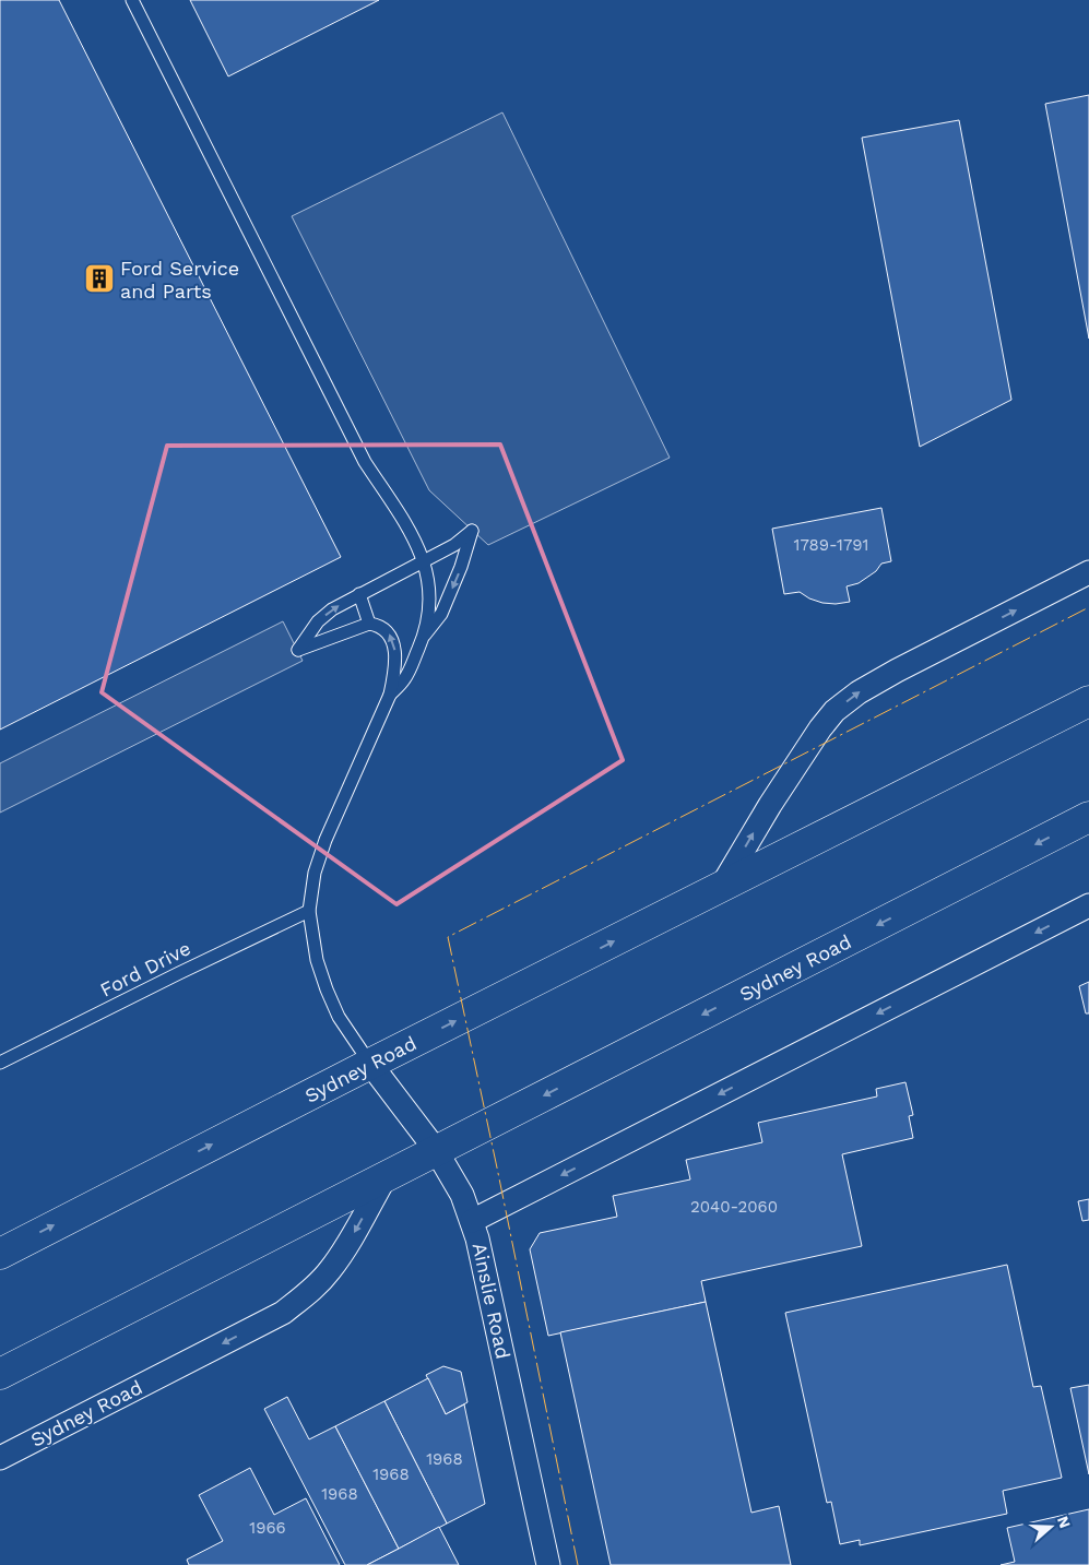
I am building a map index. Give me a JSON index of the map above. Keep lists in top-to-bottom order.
{
  "streets": {
    "highway": ["Sydney Road"],
    "street": ["Ainslie Road"],
    "lane": ["Ford Drive"]
  },
  "crossings": [
    ["Sydney Road", "Ainslie Road"]
  ],
  "places": {
    "building": ["Ford Service and Parts"]
  },
  "house_numbers": [
    "1789-1791",
    "2040-2060",
    "1968",
    "1968",
    "1968",
    "1966"
  ],
  "north": "right"
}
